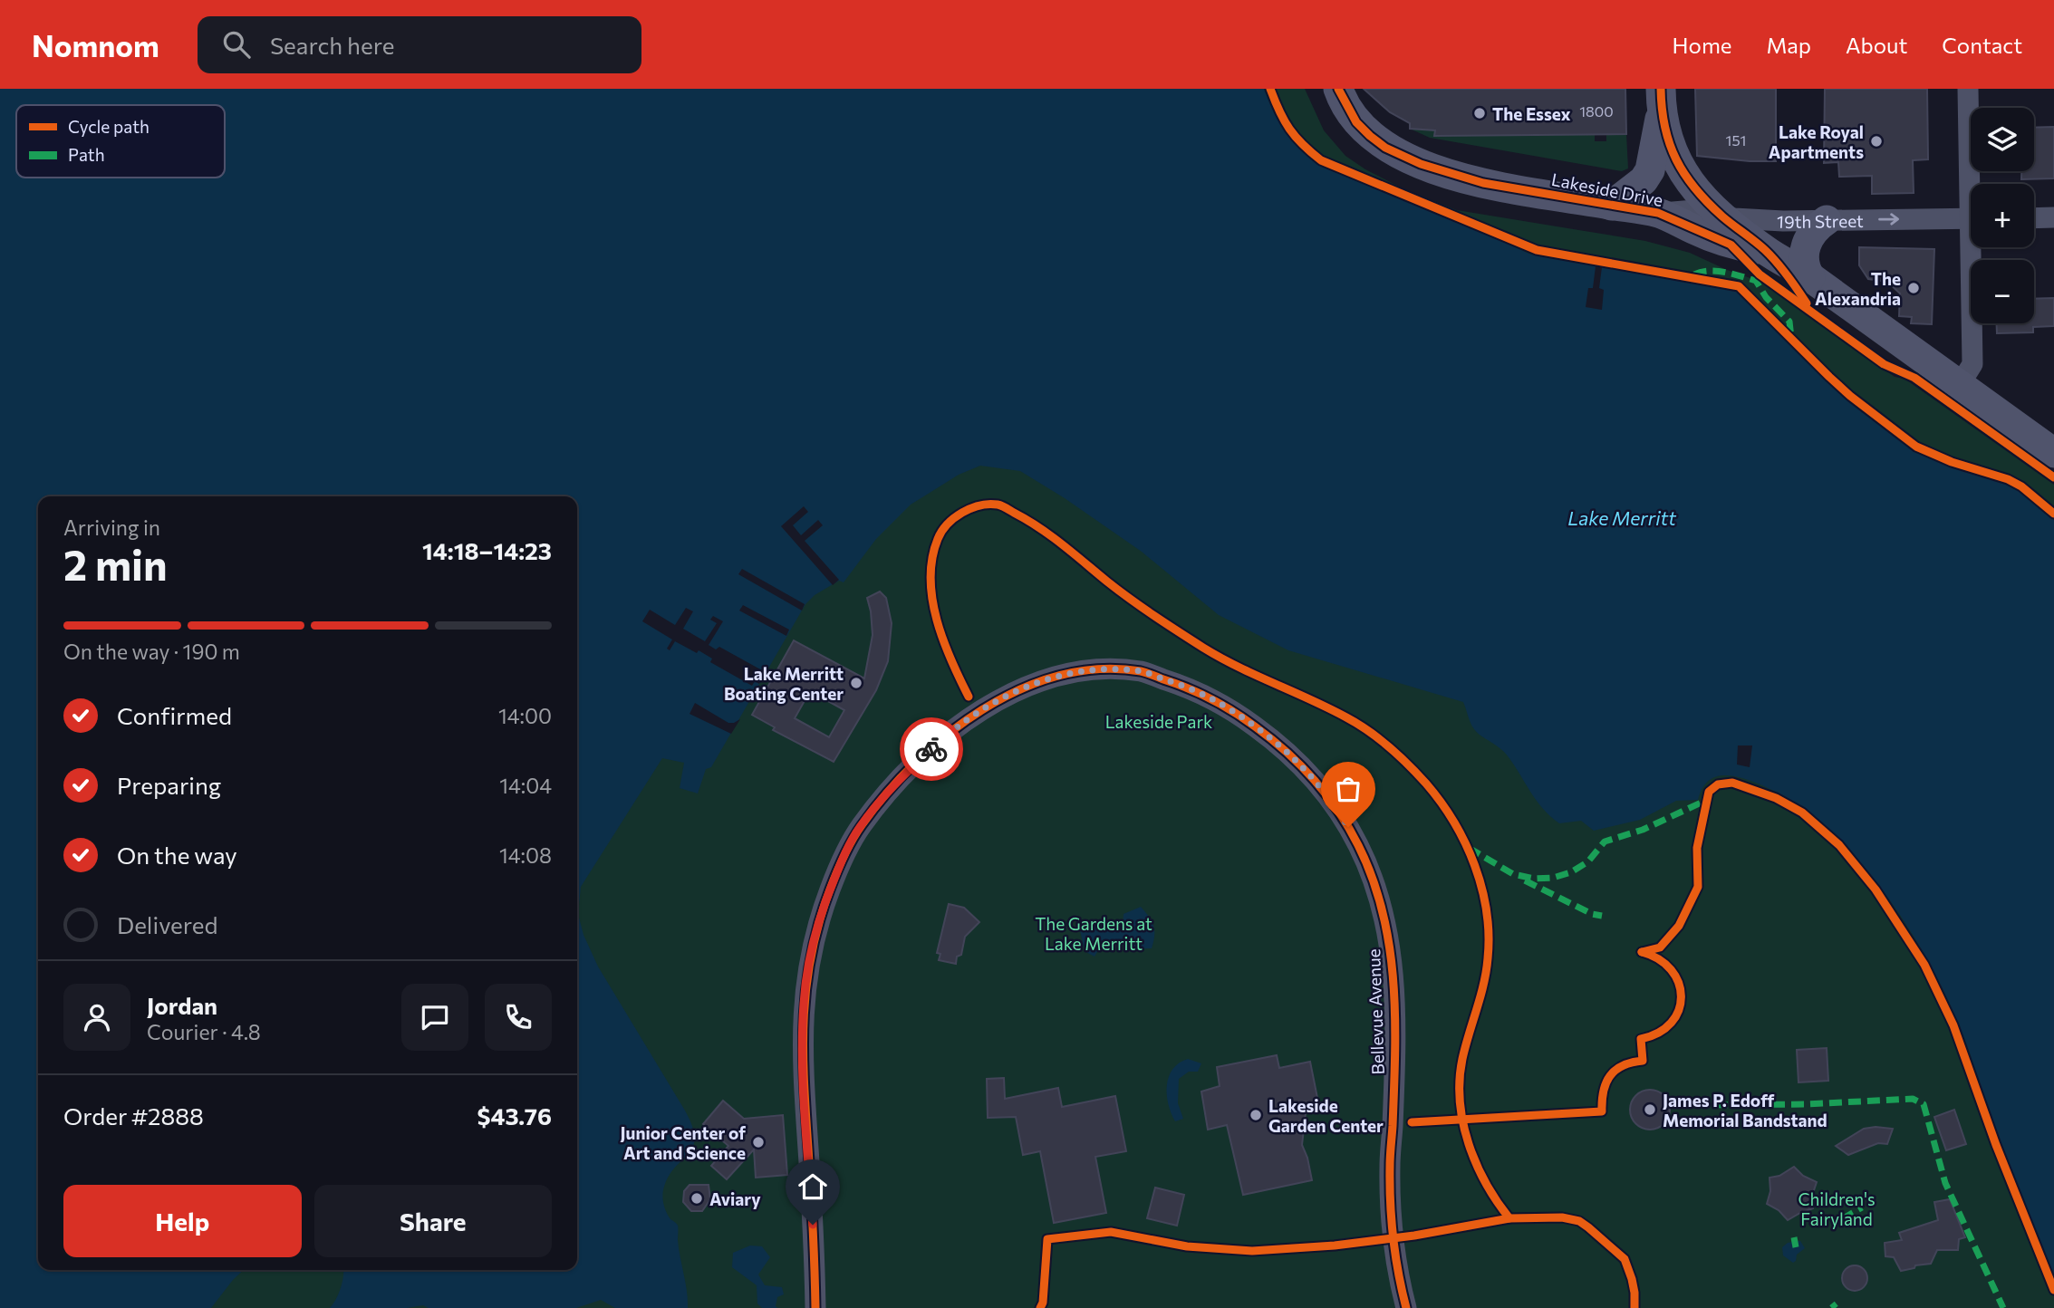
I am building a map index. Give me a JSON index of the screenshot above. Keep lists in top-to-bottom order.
{
  "streets": {
    "street": ["Lakeside Drive", "19th Street", "Bellevue Avenue"]
  },
  "crossings": [
    ["Lakeside Drive", "19th Street"]
  ],
  "one_way": ["19th Street"],
  "water": ["Lake Merritt"],
  "parks": ["Lakeside Park", "The Gardens at Lake Merritt", "Children's Fairyland"],
  "places": [
    "The Essex",
    "Lake Royal Apartments",
    "The Alexandria",
    "Lake Merritt Boating Center",
    "James P. Edoff Memorial Bandstand",
    "Lakeside Garden Center",
    "Junior Center of Art and Science",
    "Aviary"
  ],
  "house_numbers": ["1800", "151"],
  "legend": ["Cycle path", "Path"],
  "page": {
    "header": "Nomnom",
    "search": "Search here",
    "nav": [
      "Home",
      "Map",
      "About",
      "Contact"
    ],
    "map_buttons": ["+", "−"],
    "heading": ["2 min", "Arriving in", "14:18–14:23"],
    "panel": [
      "Jordan",
      "Courier · 4.8",
      "Order #2888",
      "$43.76"
    ],
    "bar": "On the way · 190 m",
    "list": [
      ["Confirmed", "14:00"],
      ["Preparing", "14:04"],
      ["On the way", "14:08"],
      "Delivered"
    ],
    "buttons": ["Help", "Share"]
  }
}
